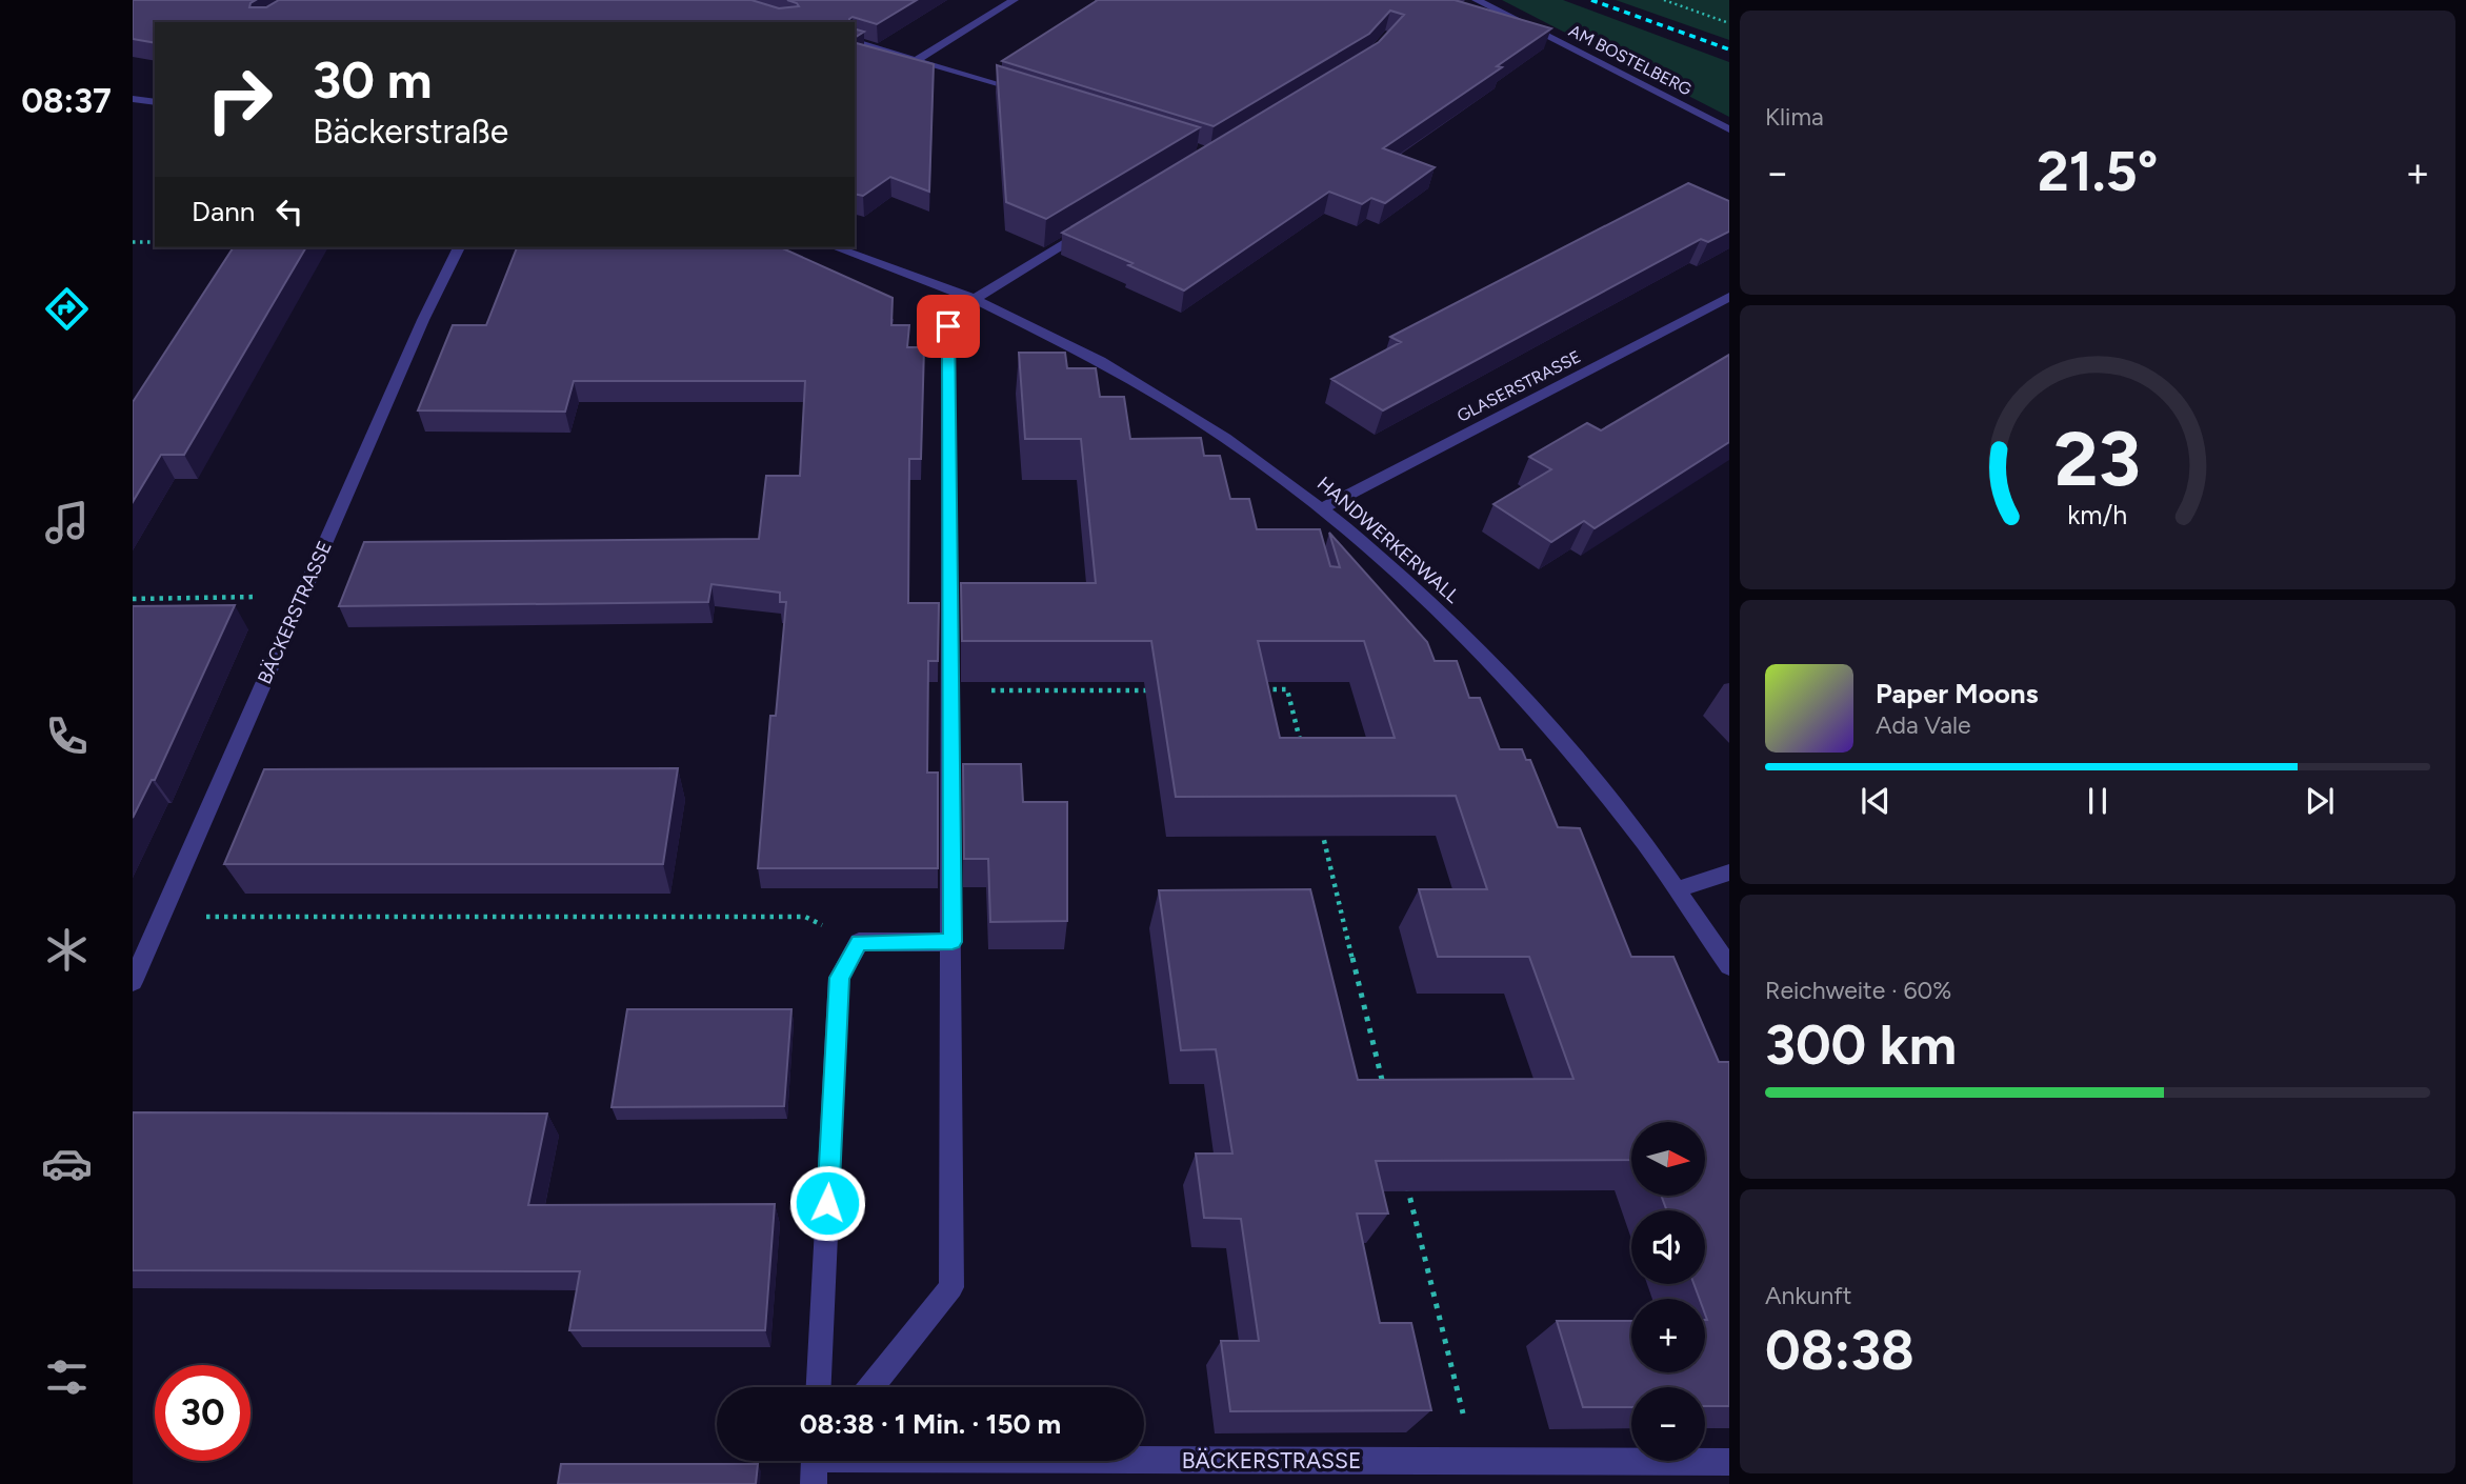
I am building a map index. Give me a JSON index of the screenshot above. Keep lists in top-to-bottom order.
{
  "streets": {
    "street": [
      "AM BOSTELBERG",
      "GLASERSTRASSE",
      "HANDWERKERWALL",
      "BÄCKERSTRASSE"
    ]
  },
  "crossings": [
    ["GLASERSTRASSE", "HANDWERKERWALL"]
  ],
  "north": "right",
  "page": {
    "tabs": "08:37",
    "tile": [
      "Klima",
      ["Reichweite · 60%", "300 km"],
      ["Ankunft", "08:38"]
    ],
    "turn": ["30 m", "Bäckerstraße"],
    "heat": ["−", "21.5°", "+"],
    "then": "Dann",
    "song": ["Paper Moons", "Ada Vale"],
    "map_buttons": ["+", "−"],
    "limit": "30",
    "trip": "08:38 · 1 Min. · 150 m",
    "gauge": ["23", "km/h"]
  }
}
